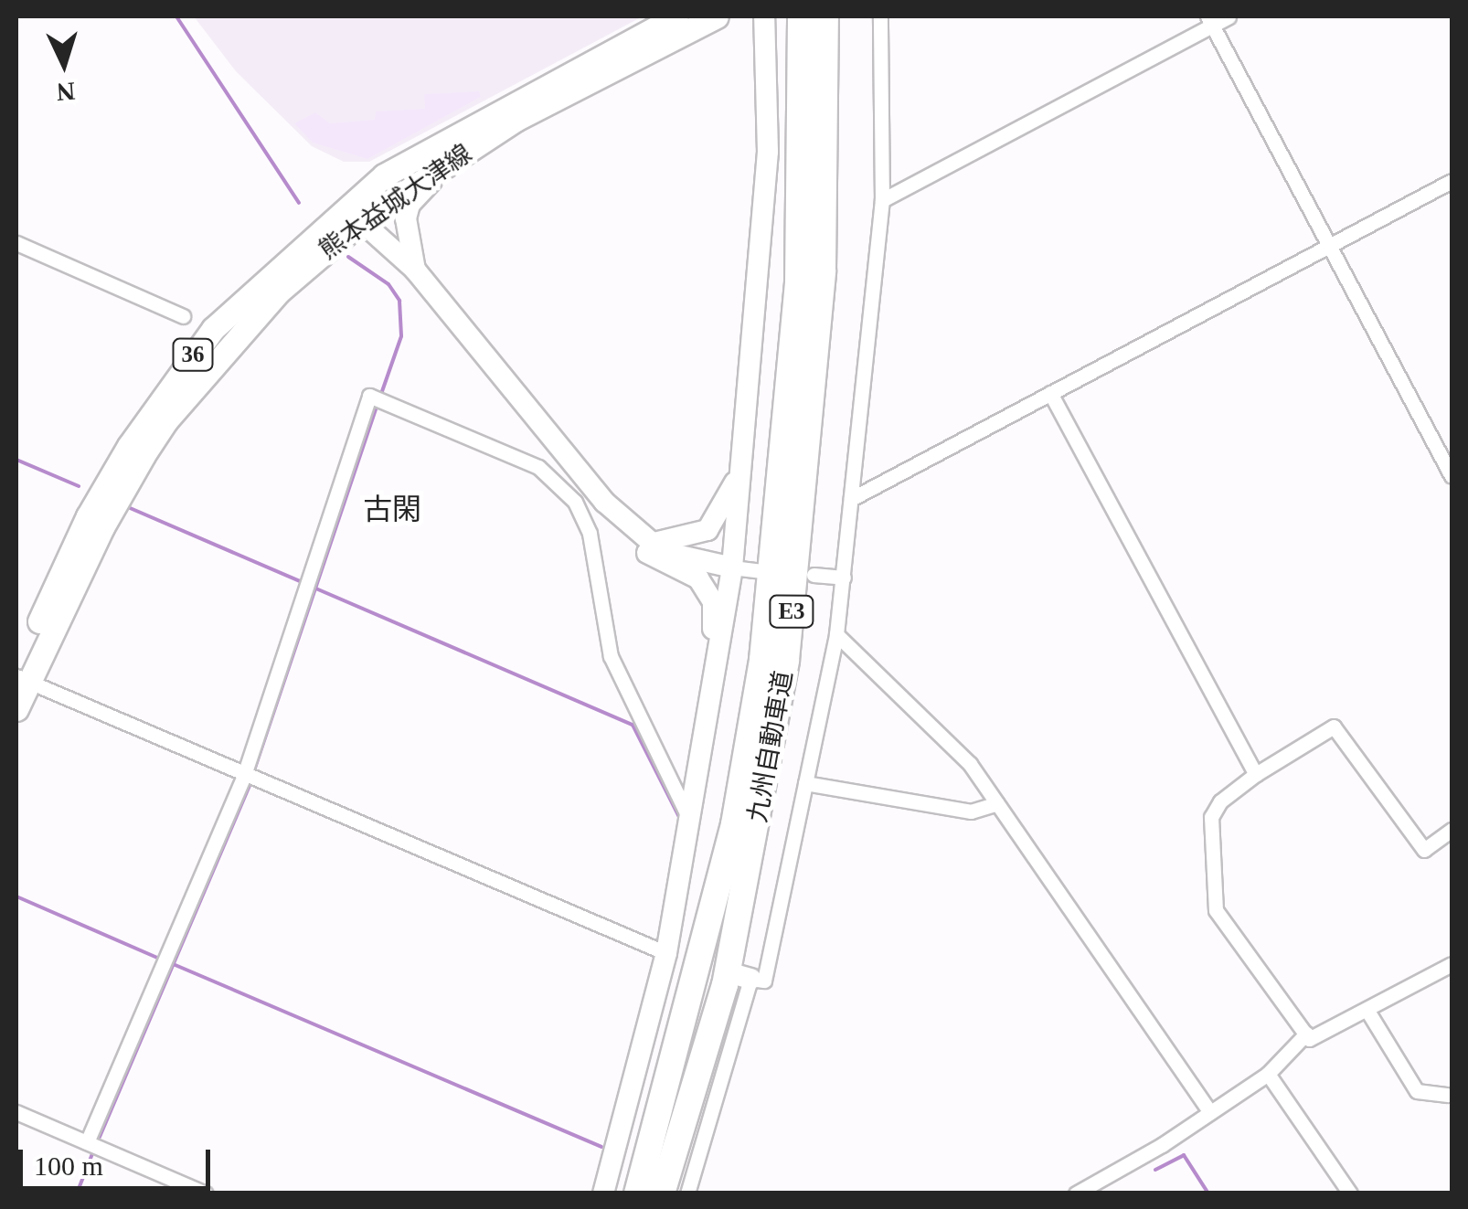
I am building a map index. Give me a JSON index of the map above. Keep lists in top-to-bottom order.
{
  "streets": {
    "highway": ["E3", "九州自動車道"],
    "main road": ["熊本益城大津線", "36"]
  },
  "districts": ["古閑"],
  "scale_bar": "100 m",
  "north": "bottom"
}
